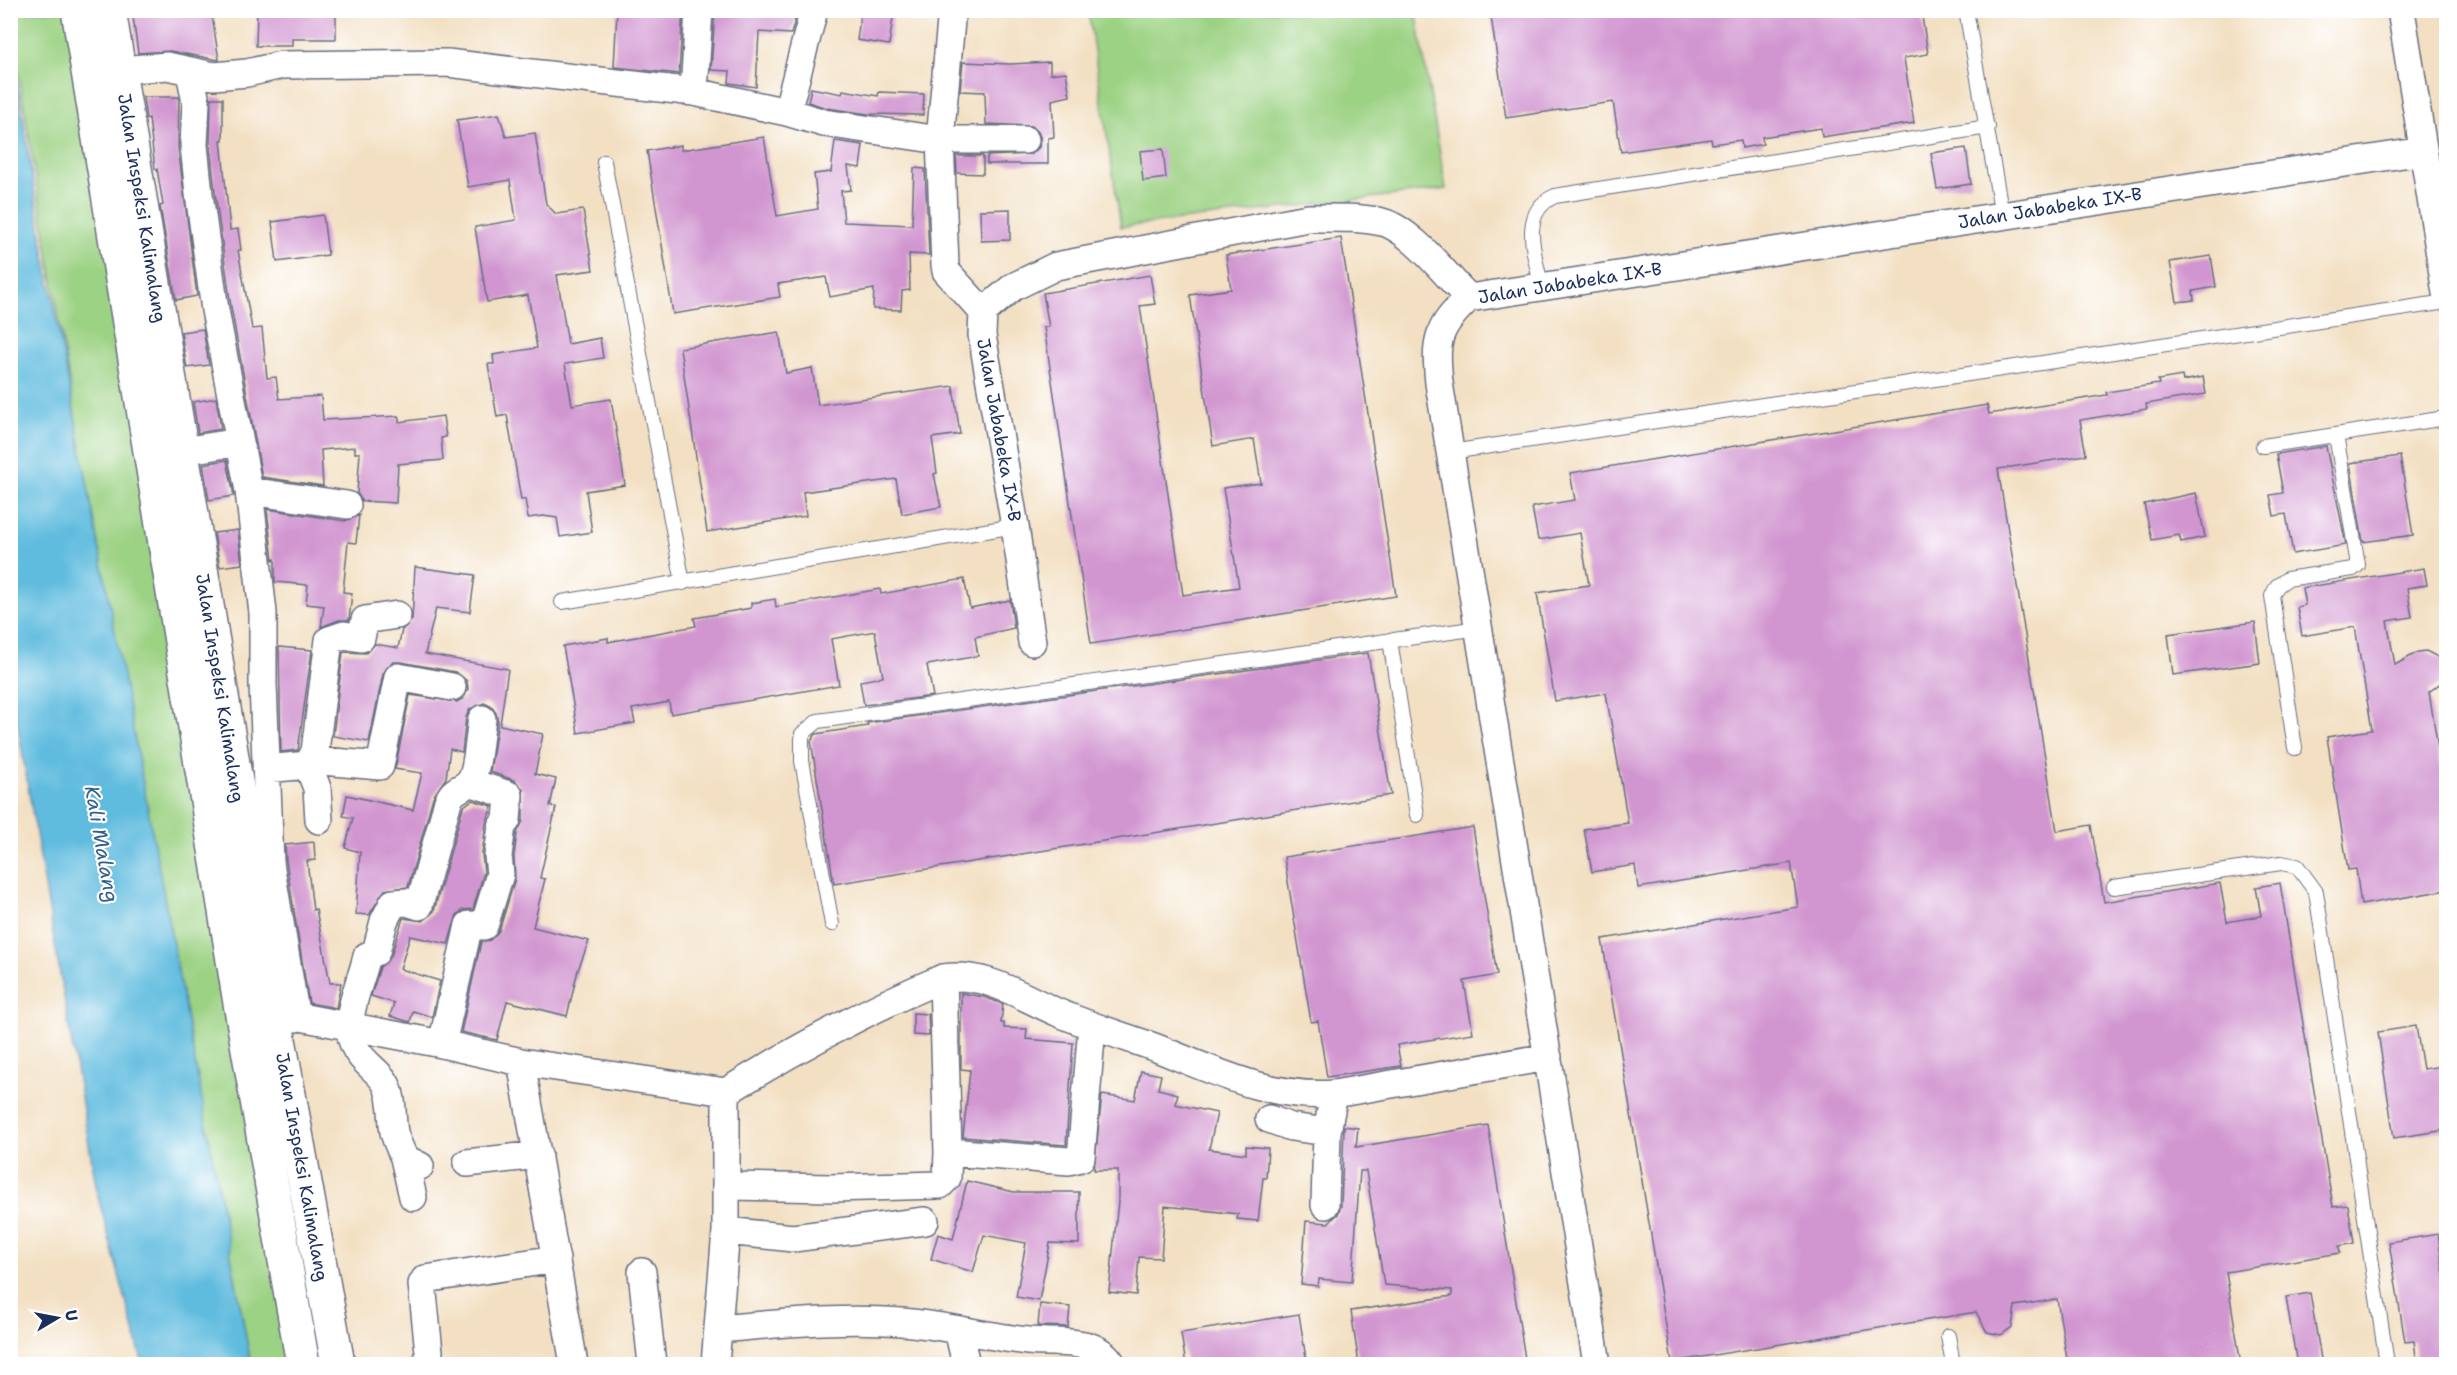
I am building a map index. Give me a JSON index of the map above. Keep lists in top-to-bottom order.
{
  "streets": {
    "main road": ["Jalan Inspeksi Kalimalang"],
    "street": ["Jalan Jababeka IX-B"]
  },
  "water": ["Kali Malang"],
  "north": "right"
}
